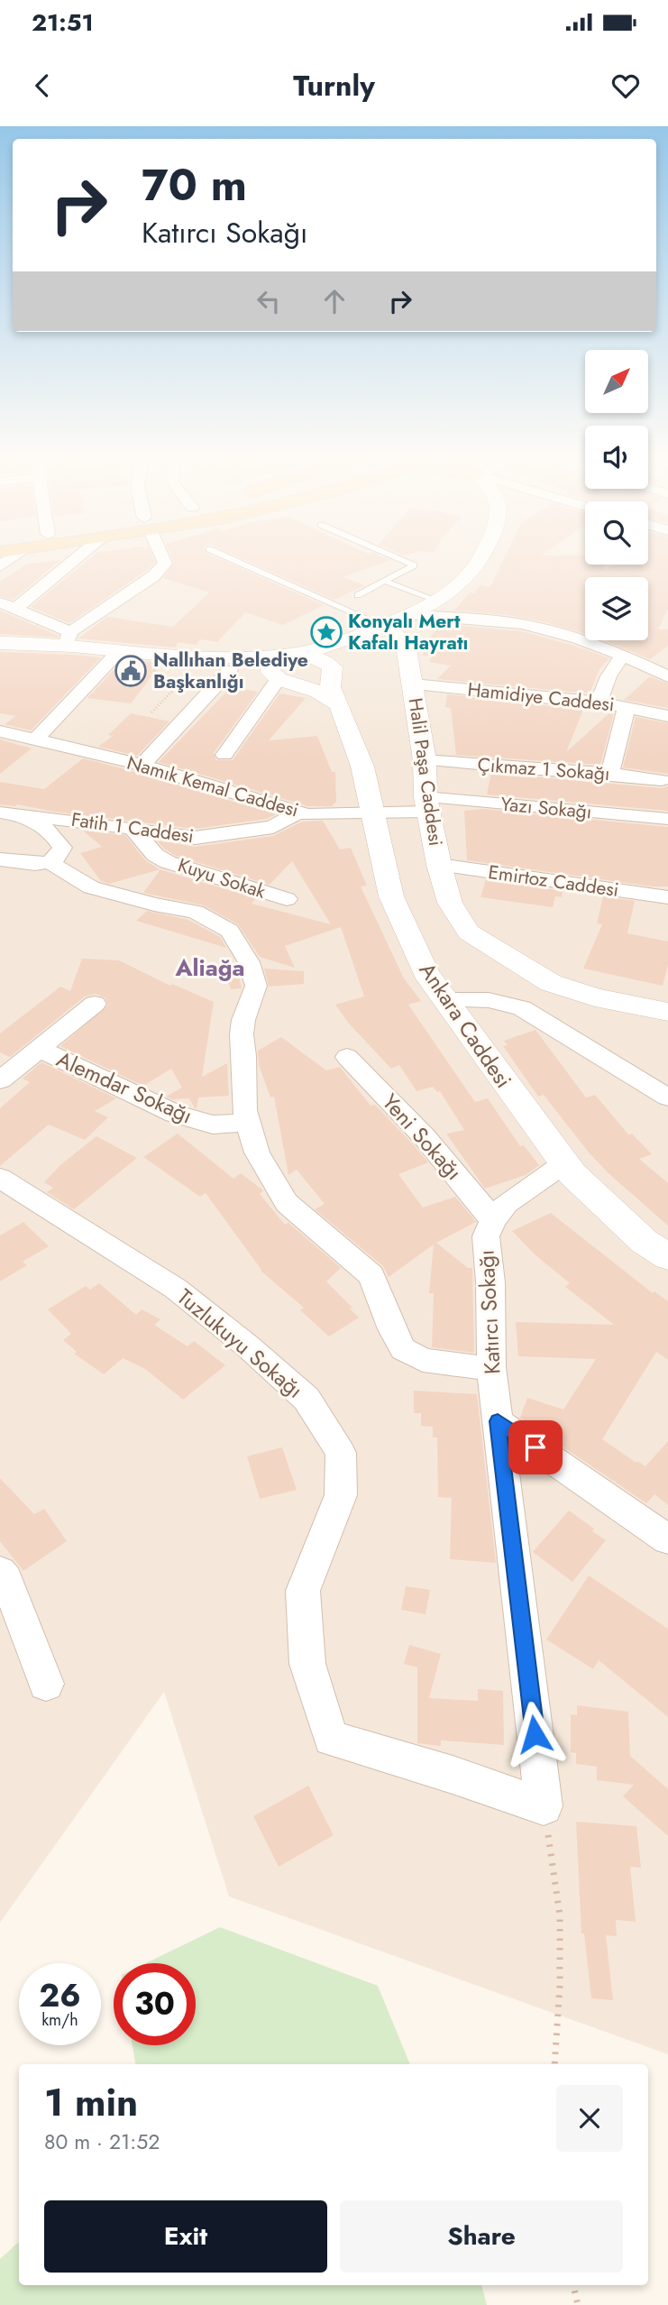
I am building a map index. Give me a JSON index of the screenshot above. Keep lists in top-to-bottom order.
{
  "streets": {
    "street": [
      "Hamidiye Caddesi",
      "Çıkmaz 1 Sokağı",
      "Halil Paşa Caddesi",
      "Namık Kemal Caddesi",
      "Yazı Sokağı",
      "Fatih 1 Caddesi",
      "Kuyu Sokak",
      "Emirtoz Caddesi",
      "Ankara Caddesi",
      "Alemdar Sokağı",
      "Yeni Sokağı",
      "Katırcı Sokağı",
      "Tuzlukuyu Sokağı"
    ]
  },
  "crossings": [
    ["Hamidiye Caddesi", "Halil Paşa Caddesi"],
    ["Çıkmaz 1 Sokağı", "Halil Paşa Caddesi"],
    ["Halil Paşa Caddesi", "Namık Kemal Caddesi"],
    ["Halil Paşa Caddesi", "Yazı Sokağı"],
    ["Halil Paşa Caddesi", "Emirtoz Caddesi"],
    ["Namık Kemal Caddesi", "Yazı Sokağı"],
    ["Namık Kemal Caddesi", "Fatih 1 Caddesi"],
    ["Namık Kemal Caddesi", "Ankara Caddesi"],
    ["Fatih 1 Caddesi", "Kuyu Sokak"],
    ["Ankara Caddesi", "Katırcı Sokağı"],
    ["Yeni Sokağı", "Katırcı Sokağı"],
    ["Katırcı Sokağı", "Tuzlukuyu Sokağı"]
  ],
  "districts": ["Aliağa"],
  "places": {
    "place": ["Konyalı Mert Kafalı Hayratı"],
    "public building": ["Nallıhan Belediye Başkanlığı"]
  },
  "north": "top right",
  "page": {
    "status": "21:51",
    "header": "Turnly",
    "turn": ["70 m", "Katırcı Sokağı"],
    "speed": "26 km/h",
    "limit": "30",
    "heading": ["1 min", "80 m · 21:52"],
    "buttons": ["Exit", "Share"]
  }
}
